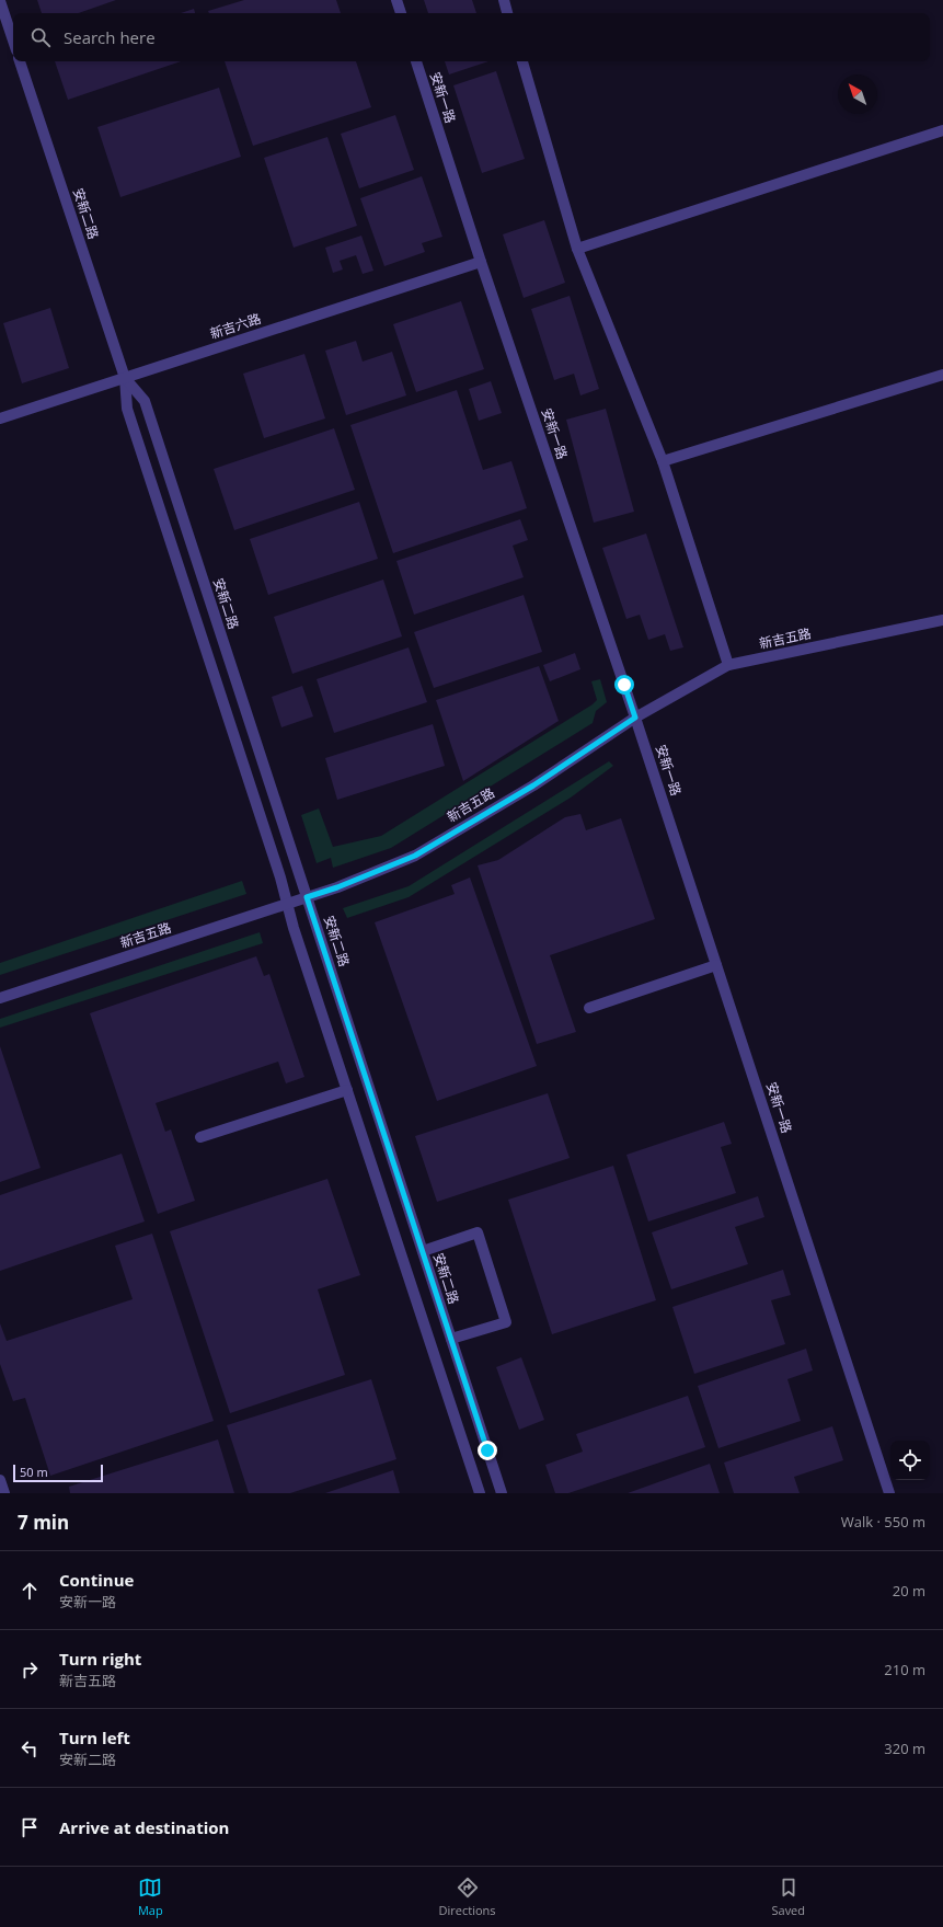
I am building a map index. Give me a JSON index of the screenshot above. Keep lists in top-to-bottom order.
{
  "streets": {
    "street": [
      "安新一路",
      "安新二路",
      "新吉六路",
      "新吉五路"
    ]
  },
  "crossings": [
    ["安新一路", "新吉六路"],
    ["安新一路", "新吉五路"],
    ["安新二路", "新吉六路"],
    ["安新二路", "新吉五路"]
  ],
  "scale_bar": "50 m",
  "north": "top left",
  "page": {
    "search": "Search here",
    "scale": "50 m",
    "heading": ["7 min", "Walk · 550 m"],
    "list": [
      ["Continue", "安新一路", "20 m"],
      ["Turn right", "新吉五路", "210 m"],
      ["Turn left", "安新二路", "320 m"],
      "Arrive at destination"
    ],
    "nav": ["Map", "Directions", "Saved"]
  }
}
